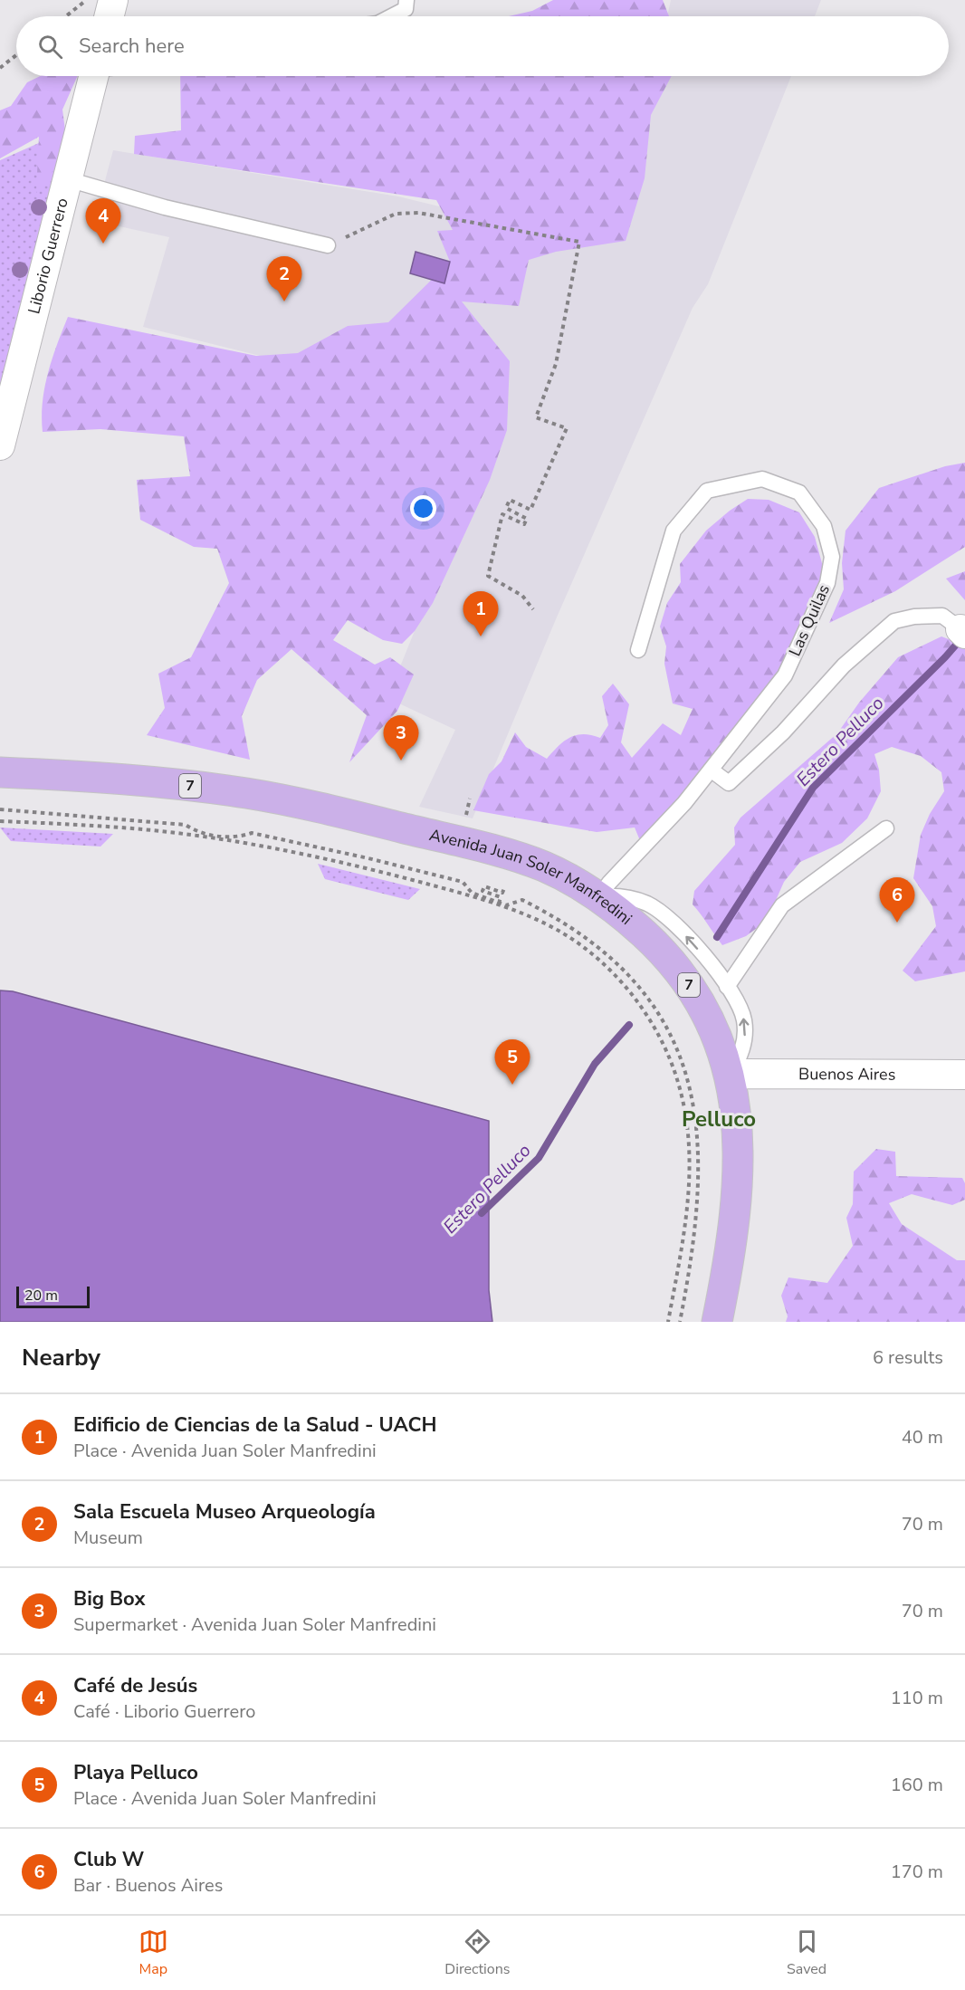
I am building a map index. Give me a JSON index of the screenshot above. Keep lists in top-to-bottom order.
{
  "streets": {
    "highway": ["7", "Avenida Juan Soler Manfredini"],
    "street": ["Liborio Guerrero", "Buenos Aires"],
    "lane": ["Las Quilas"]
  },
  "crossings": [
    ["Las Quilas", "Avenida Juan Soler Manfredini"],
    ["Avenida Juan Soler Manfredini", "Buenos Aires"]
  ],
  "districts": ["Pelluco"],
  "water": ["Estero Pelluco"],
  "scale_bar": "20 m",
  "page": {
    "search": "Search here",
    "pins": [
      "4",
      "2",
      "1",
      "3",
      "6",
      "5"
    ],
    "scale": "20 m",
    "heading": ["Nearby", "6 results"],
    "list": [
      {
        "mark": "1",
        "name": "Edificio de Ciencias de la Salud - UACH",
        "note": "Place · Avenida Juan Soler Manfredini",
        "value": "40 m"
      },
      {
        "mark": "2",
        "name": "Sala Escuela Museo Arqueología",
        "note": "Museum",
        "value": "70 m"
      },
      {
        "mark": "3",
        "name": "Big Box",
        "note": "Supermarket · Avenida Juan Soler Manfredini",
        "value": "70 m"
      },
      {
        "mark": "4",
        "name": "Café de Jesús",
        "note": "Café · Liborio Guerrero",
        "value": "110 m"
      },
      {
        "mark": "5",
        "name": "Playa Pelluco",
        "note": "Place · Avenida Juan Soler Manfredini",
        "value": "160 m"
      },
      {
        "mark": "6",
        "name": "Club W",
        "note": "Bar · Buenos Aires",
        "value": "170 m"
      }
    ],
    "nav": ["Map", "Directions", "Saved"]
  }
}
